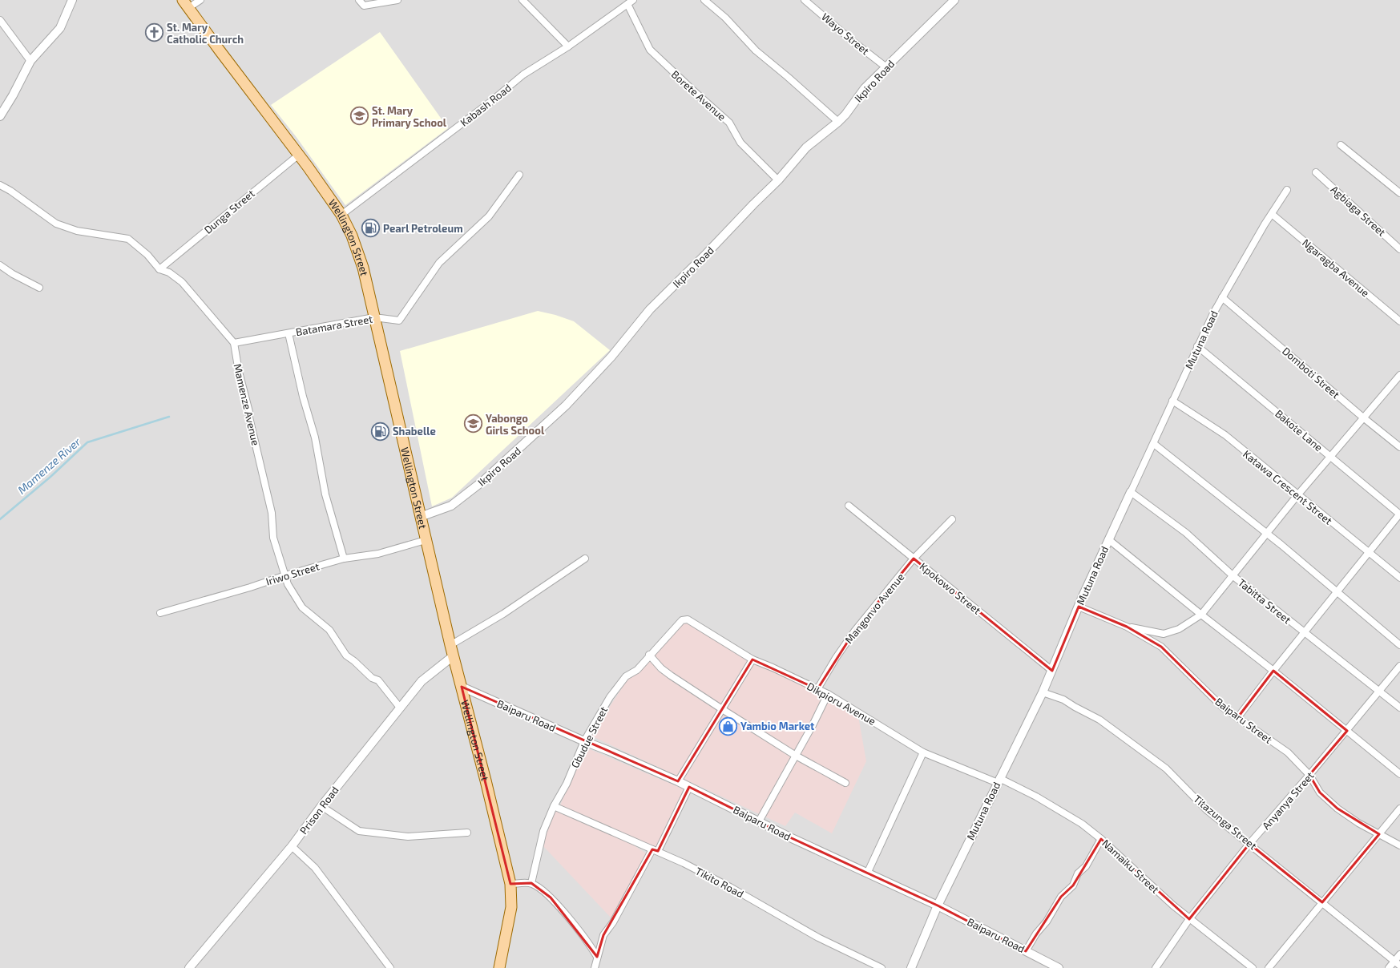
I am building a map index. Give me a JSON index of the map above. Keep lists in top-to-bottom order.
{
  "streets": {
    "main road": ["Wellington Street"],
    "street": [
      "Wayo Street",
      "Ikpiro Road",
      "Borete Avenue",
      "Kabash Road",
      "Agbiaga Street",
      "Dunga Street",
      "Ngaragba Avenue",
      "Batamara Street",
      "Mutuna Road",
      "Domboti Street",
      "Mamenze Avenue",
      "Bakote Lane",
      "Katawa Crescent Street",
      "Iriwo Street",
      "Kpokowo Street",
      "Tabitta Street",
      "Mangonvo Avenue",
      "Dikpioru Avenue",
      "Baiparu Road",
      "Baiparu Street",
      "Gbudue Street",
      "Anyanya Street",
      "Prison Road",
      "Titazunga Street",
      "Namaiku Street",
      "Tikito Road"
    ]
  },
  "crossings": [
    ["Wayo Street", "Ikpiro Road"],
    ["Ikpiro Road", "Borete Avenue"],
    ["Ikpiro Road", "Wellington Street"],
    ["Borete Avenue", "Kabash Road"],
    ["Kabash Road", "Wellington Street"],
    ["Dunga Street", "Wellington Street"],
    ["Wellington Street", "Batamara Street"],
    ["Wellington Street", "Iriwo Street"],
    ["Wellington Street", "Baiparu Road"],
    ["Wellington Street", "Prison Road"],
    ["Ngaragba Avenue", "Mutuna Road"],
    ["Batamara Street", "Mamenze Avenue"],
    ["Mutuna Road", "Domboti Street"],
    ["Mutuna Road", "Bakote Lane"],
    ["Mutuna Road", "Katawa Crescent Street"],
    ["Mutuna Road", "Kpokowo Street"],
    ["Mutuna Road", "Tabitta Street"],
    ["Mutuna Road", "Dikpioru Avenue"],
    ["Mutuna Road", "Baiparu Road"],
    ["Mutuna Road", "Baiparu Street"],
    ["Mutuna Road", "Titazunga Street"],
    ["Mutuna Road", "Namaiku Street"],
    ["Mamenze Avenue", "Iriwo Street"],
    ["Mamenze Avenue", "Prison Road"],
    ["Kpokowo Street", "Mangonvo Avenue"],
    ["Tabitta Street", "Anyanya Street"],
    ["Mangonvo Avenue", "Dikpioru Avenue"],
    ["Dikpioru Avenue", "Gbudue Street"],
    ["Dikpioru Avenue", "Namaiku Street"],
    ["Baiparu Road", "Gbudue Street"],
    ["Baiparu Street", "Anyanya Street"],
    ["Gbudue Street", "Tikito Road"],
    ["Anyanya Street", "Titazunga Street"],
    ["Anyanya Street", "Namaiku Street"]
  ],
  "water": ["Mamenze River"],
  "places": {
    "church": ["St. Mary Catholic Church"],
    "school or university": ["St. Mary Primary School", "Yabongo Girls School"],
    "fuel station": ["Pearl Petroleum", "Shabelle"],
    "shop": ["Yambio Market"]
  }
}
